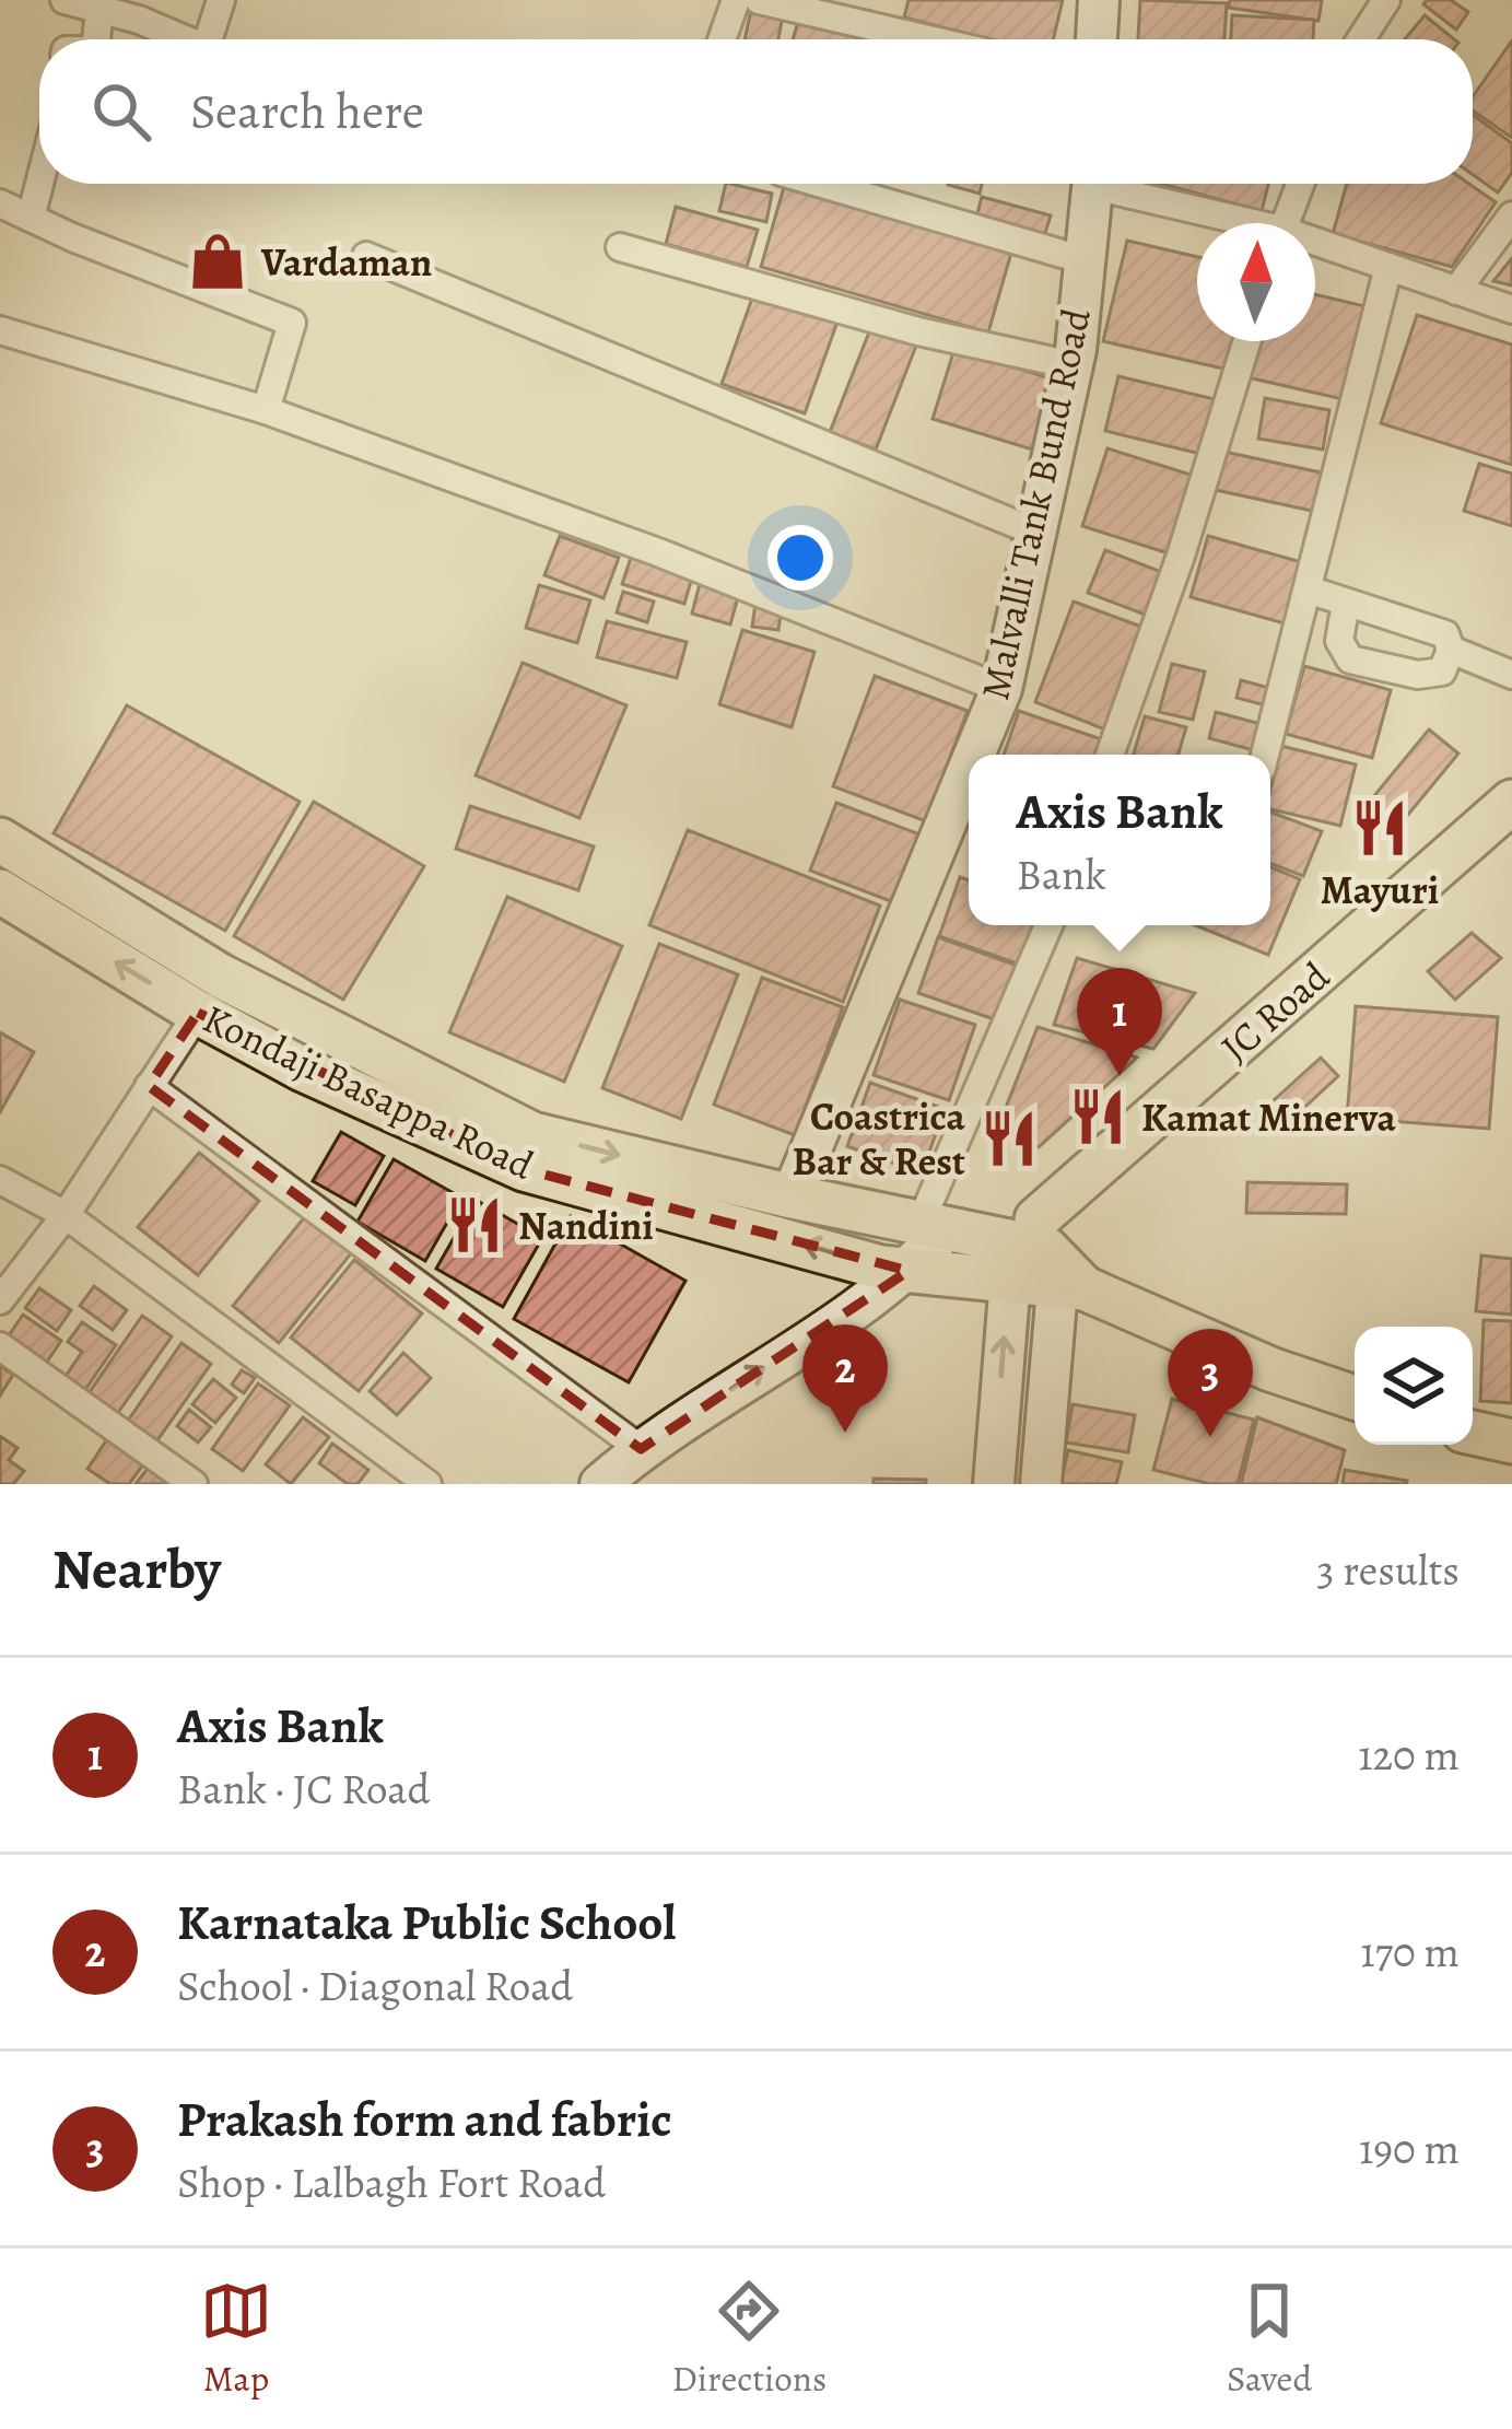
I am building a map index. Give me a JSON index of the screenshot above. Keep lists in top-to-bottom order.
{
  "streets": {
    "main road": ["JC Road", "Kondaji Basappa Road"],
    "street": ["Malvalli Tank Bund Road"]
  },
  "crossings": [
    ["Malvalli Tank Bund Road", "Kondaji Basappa Road"],
    ["JC Road", "Kondaji Basappa Road"]
  ],
  "places": {
    "shop": ["Vardaman"],
    "restaurant": [
      "Mayuri",
      "Kamat Minerva",
      "Coastrica Bar & Rest",
      "Nandini"
    ]
  },
  "north": "top",
  "page": {
    "search": "Search here",
    "popup": ["Axis Bank", "Bank"],
    "pins": ["1", "2", "3"],
    "heading": ["Nearby", "3 results"],
    "list": [
      {
        "mark": "1",
        "name": "Axis Bank",
        "note": "Bank · JC Road",
        "value": "120 m"
      },
      {
        "mark": "2",
        "name": "Karnataka Public School",
        "note": "School · Diagonal Road",
        "value": "170 m"
      },
      {
        "mark": "3",
        "name": "Prakash form and fabric",
        "note": "Shop · Lalbagh Fort Road",
        "value": "190 m"
      }
    ],
    "nav": ["Map", "Directions", "Saved"]
  }
}
